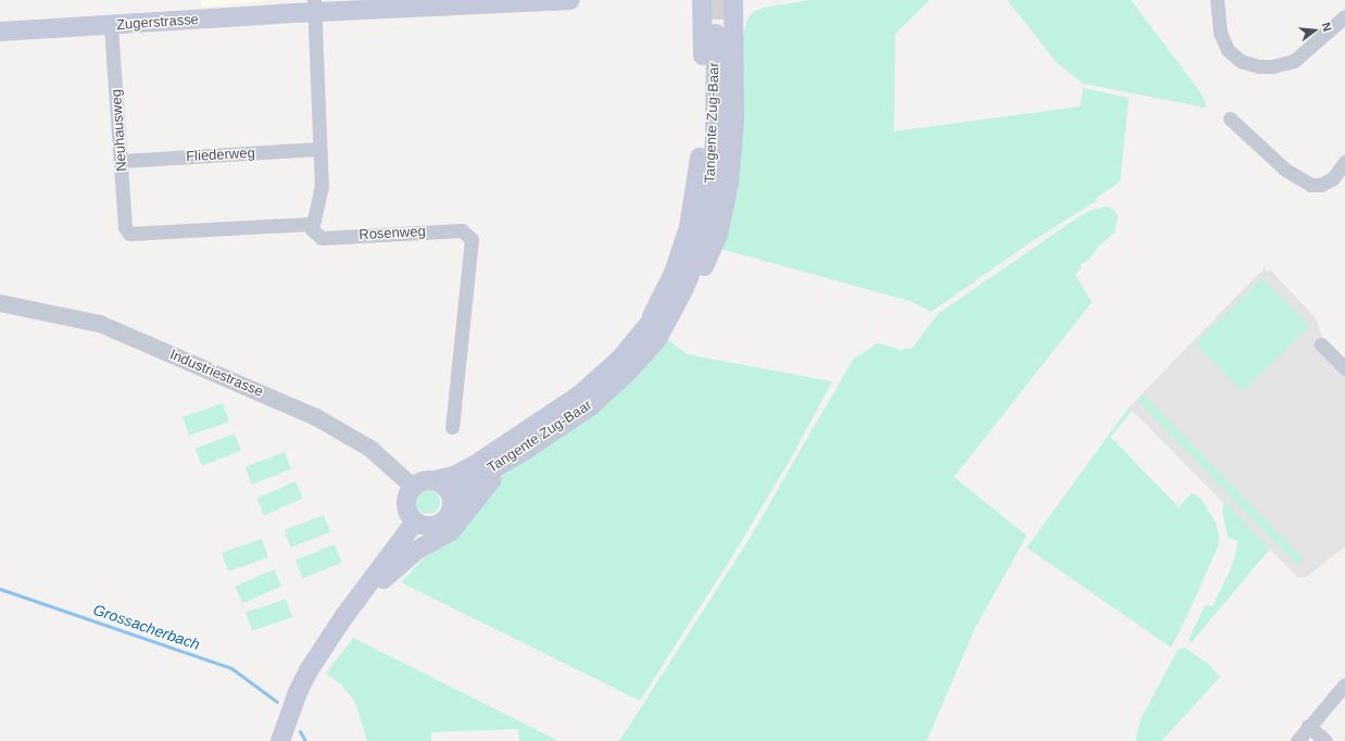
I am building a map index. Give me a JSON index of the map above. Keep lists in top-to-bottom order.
{
  "streets": {
    "main road": ["Zugerstrasse", "Tangente Zug-Baar"],
    "street": [
      "Neuhausweg",
      "Fliederweg",
      "Rosenweg",
      "Industriestrasse"
    ]
  },
  "crossings": [
    ["Zugerstrasse", "Neuhausweg"],
    ["Tangente Zug-Baar", "Industriestrasse"],
    ["Neuhausweg", "Fliederweg"],
    ["Neuhausweg", "Rosenweg"]
  ],
  "water": ["Grossacherbach"],
  "north": "right"
}
